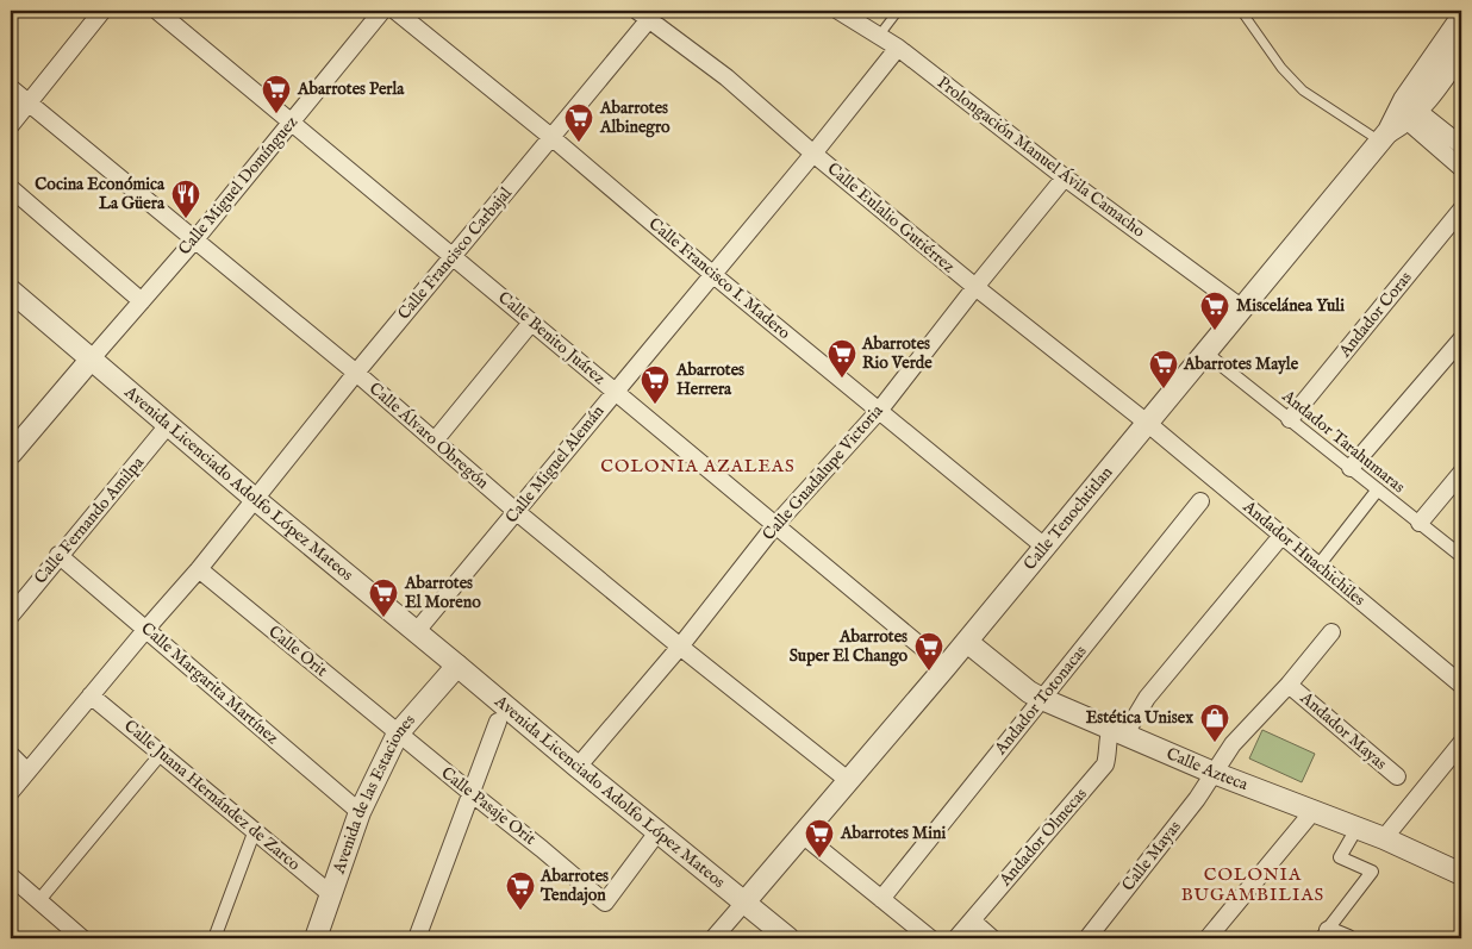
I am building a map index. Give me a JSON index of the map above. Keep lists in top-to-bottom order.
{
  "streets": {
    "street": [
      "Prolongación Manuel Ávila Camacho",
      "Calle Miguel Domínguez",
      "Calle Eulalio Gutiérrez",
      "Calle Francisco Carbajal",
      "Calle Francisco I. Madero",
      "Andador Coras",
      "Calle Benito Juárez",
      "Calle Álvaro Obregón",
      "Andador Tarahumaras",
      "Calle Miguel Alemán",
      "Calle Guadalupe Victoria",
      "Avenida Licenciado Adolfo López Mateos",
      "Calle Tenochtitlan",
      "Calle Fernando Amilpa",
      "Andador Huachichiles",
      "Calle Orit",
      "Calle Margarita Martínez",
      "Andador Totonacas",
      "Andador Mayas",
      "Calle Azteca",
      "Calle Juana Hernández de Zarco",
      "Avenida de las Estaciones",
      "Calle Pasaje Orit",
      "Andador Olmecas",
      "Calle Mayas"
    ]
  },
  "crossings": [
    ["Prolongación Manuel Ávila Camacho", "Calle Miguel Alemán"],
    ["Prolongación Manuel Ávila Camacho", "Calle Guadalupe Victoria"],
    ["Prolongación Manuel Ávila Camacho", "Calle Tenochtitlan"],
    ["Calle Miguel Domínguez", "Calle Benito Juárez"],
    ["Calle Miguel Domínguez", "Calle Álvaro Obregón"],
    ["Calle Miguel Domínguez", "Avenida Licenciado Adolfo López Mateos"],
    ["Calle Eulalio Gutiérrez", "Calle Francisco Carbajal"],
    ["Calle Eulalio Gutiérrez", "Calle Miguel Alemán"],
    ["Calle Eulalio Gutiérrez", "Calle Guadalupe Victoria"],
    ["Calle Eulalio Gutiérrez", "Calle Tenochtitlan"],
    ["Calle Eulalio Gutiérrez", "Andador Huachichiles"],
    ["Calle Francisco Carbajal", "Calle Francisco I. Madero"],
    ["Calle Francisco Carbajal", "Calle Benito Juárez"],
    ["Calle Francisco Carbajal", "Calle Álvaro Obregón"],
    ["Calle Francisco Carbajal", "Avenida Licenciado Adolfo López Mateos"],
    ["Calle Francisco Carbajal", "Calle Orit"],
    ["Calle Francisco Carbajal", "Calle Margarita Martínez"],
    ["Calle Francisco Carbajal", "Calle Juana Hernández de Zarco"],
    ["Calle Francisco I. Madero", "Calle Miguel Alemán"],
    ["Calle Francisco I. Madero", "Calle Guadalupe Victoria"],
    ["Calle Francisco I. Madero", "Calle Tenochtitlan"],
    ["Andador Coras", "Andador Tarahumaras"],
    ["Calle Benito Juárez", "Calle Miguel Alemán"],
    ["Calle Benito Juárez", "Calle Guadalupe Victoria"],
    ["Calle Benito Juárez", "Calle Tenochtitlan"],
    ["Calle Álvaro Obregón", "Calle Miguel Alemán"],
    ["Calle Álvaro Obregón", "Calle Guadalupe Victoria"],
    ["Calle Álvaro Obregón", "Calle Tenochtitlan"],
    ["Andador Tarahumaras", "Calle Tenochtitlan"],
    ["Calle Miguel Alemán", "Avenida Licenciado Adolfo López Mateos"],
    ["Calle Guadalupe Victoria", "Avenida Licenciado Adolfo López Mateos"],
    ["Avenida Licenciado Adolfo López Mateos", "Calle Tenochtitlan"],
    ["Avenida Licenciado Adolfo López Mateos", "Calle Fernando Amilpa"],
    ["Avenida Licenciado Adolfo López Mateos", "Avenida de las Estaciones"],
    ["Avenida Licenciado Adolfo López Mateos", "Calle Pasaje Orit"],
    ["Calle Tenochtitlan", "Andador Huachichiles"],
    ["Calle Tenochtitlan", "Calle Azteca"],
    ["Calle Fernando Amilpa", "Calle Margarita Martínez"],
    ["Andador Huachichiles", "Andador Olmecas"],
    ["Calle Orit", "Avenida de las Estaciones"],
    ["Calle Orit", "Calle Pasaje Orit"],
    ["Calle Margarita Martínez", "Avenida de las Estaciones"],
    ["Andador Totonacas", "Calle Azteca"],
    ["Andador Mayas", "Calle Azteca"],
    ["Andador Mayas", "Calle Mayas"],
    ["Calle Azteca", "Andador Olmecas"],
    ["Calle Azteca", "Calle Mayas"],
    ["Calle Juana Hernández de Zarco", "Avenida de las Estaciones"],
    ["Avenida de las Estaciones", "Calle Pasaje Orit"]
  ],
  "districts": ["COLONIA AZALEAS", "COLONIA BUGAMBILIAS"],
  "places": {
    "supermarket": [
      "Abarrotes Perla",
      "Abarrotes Albinegro",
      "Miscelánea Yuli",
      "Abarrotes Rio Verde",
      "Abarrotes Mayle",
      "Abarrotes Herrera",
      "Abarrotes El Moreno",
      "Abarrotes Super El Chango",
      "Abarrotes Mini",
      "Abarrotes Tendajon"
    ],
    "restaurant": ["Cocina Económica La Güera"],
    "shop": ["Estética Unisex"]
  }
}
